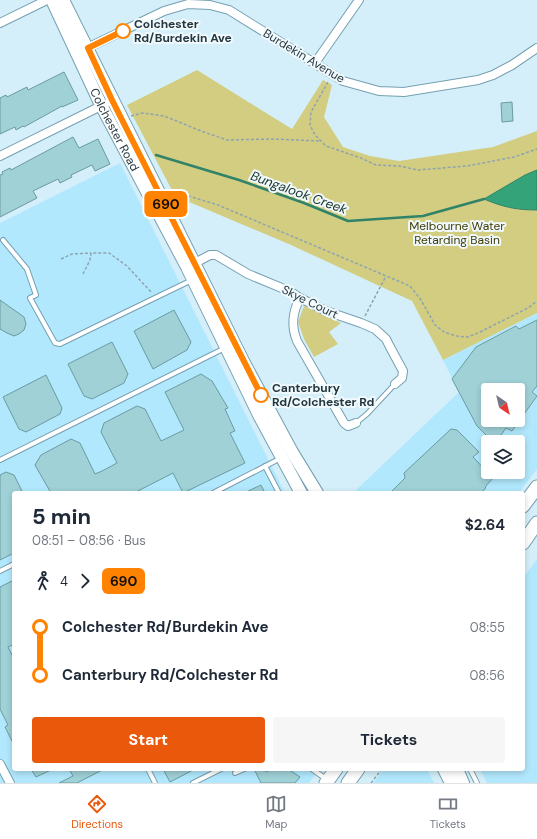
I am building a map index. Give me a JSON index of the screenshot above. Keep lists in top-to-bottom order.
{
  "streets": {
    "main road": ["Colchester Road"],
    "street": ["Burdekin Avenue", "Skye Court"]
  },
  "crossings": [
    ["Burdekin Avenue", "Colchester Road"],
    ["Colchester Road", "Skye Court"]
  ],
  "water": ["Bungalook Creek"],
  "parks": ["Melbourne Water Retarding Basin"],
  "places": ["Colchester Rd/Burdekin Ave", "Canterbury Rd/Colchester Rd"],
  "lines": ["bus line 690"],
  "north": "bottom right",
  "page": {
    "on_map": "690",
    "heading": ["5 min", "08:51 – 08:56 · Bus", "$2.64"],
    "legs": ["4", "690"],
    "list": [
      {
        "name": "Colchester Rd/Burdekin Ave",
        "value": "08:55"
      },
      {
        "name": "Canterbury Rd/Colchester Rd",
        "value": "08:56"
      }
    ],
    "buttons": ["Start", "Tickets"],
    "tabs": ["Directions", "Map", "Tickets"]
  }
}
